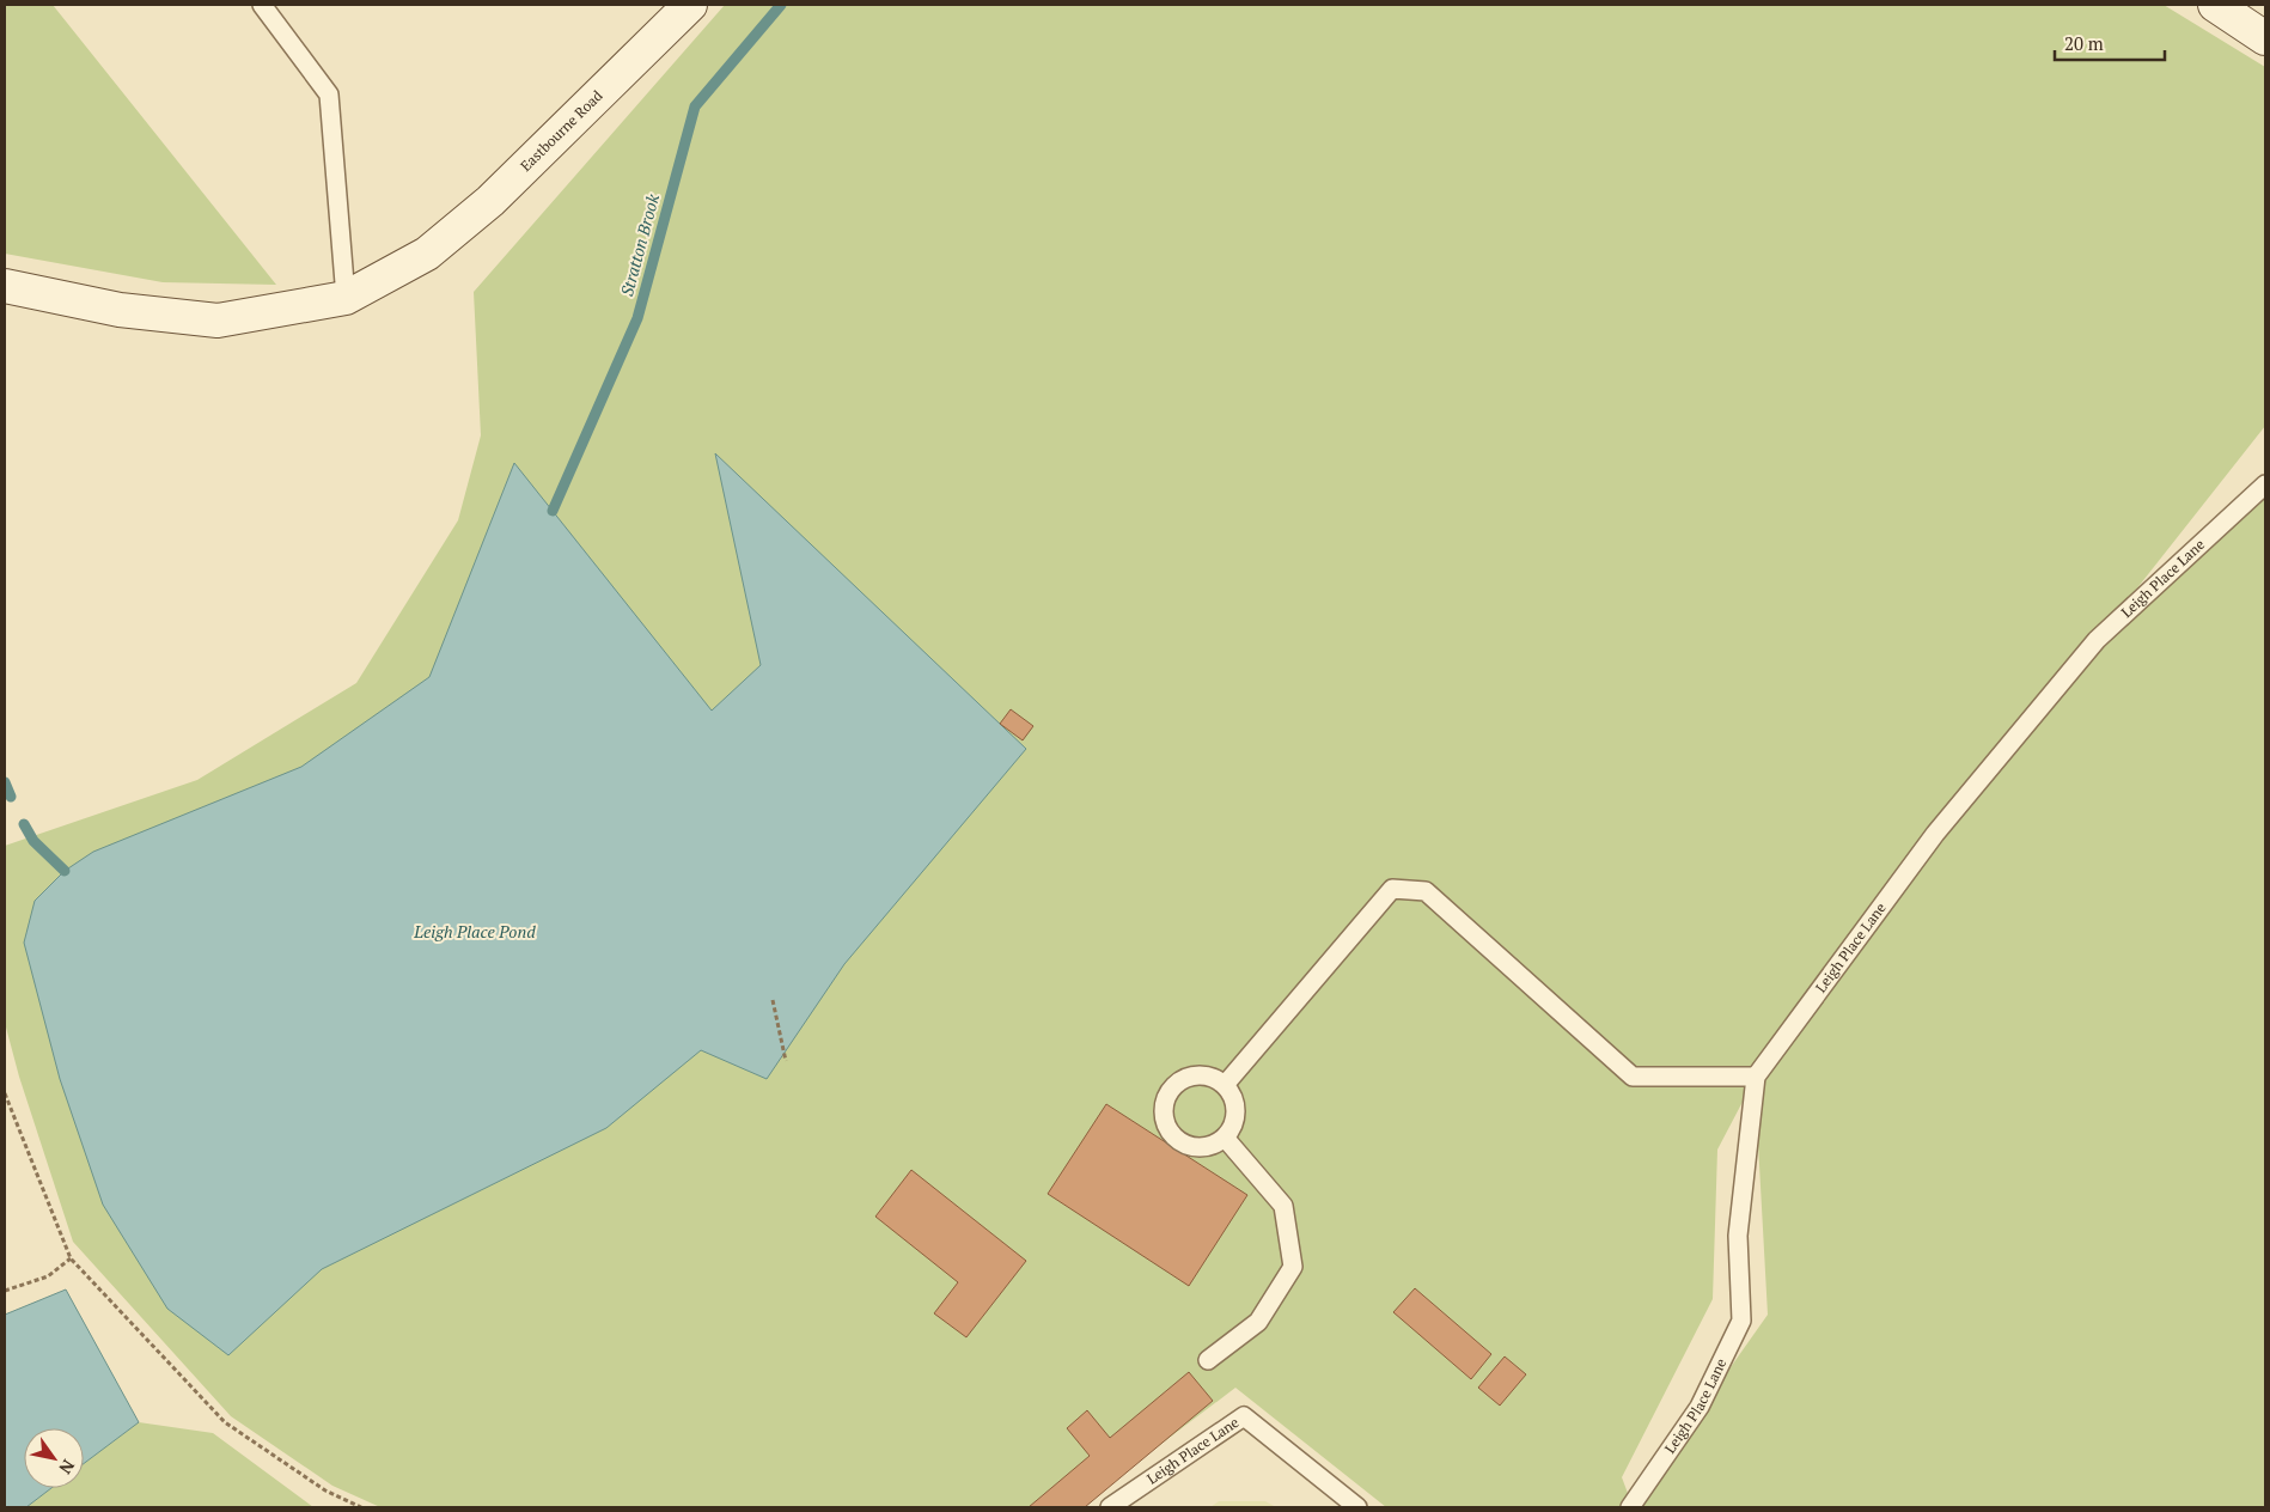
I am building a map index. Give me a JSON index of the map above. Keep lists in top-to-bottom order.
{
  "streets": {
    "main road": ["Eastbourne Road"],
    "lane": ["Leigh Place Lane"]
  },
  "water": ["Stratton Brook", "Leigh Place Pond"],
  "scale_bar": "20 m",
  "north": "bottom right"
}
